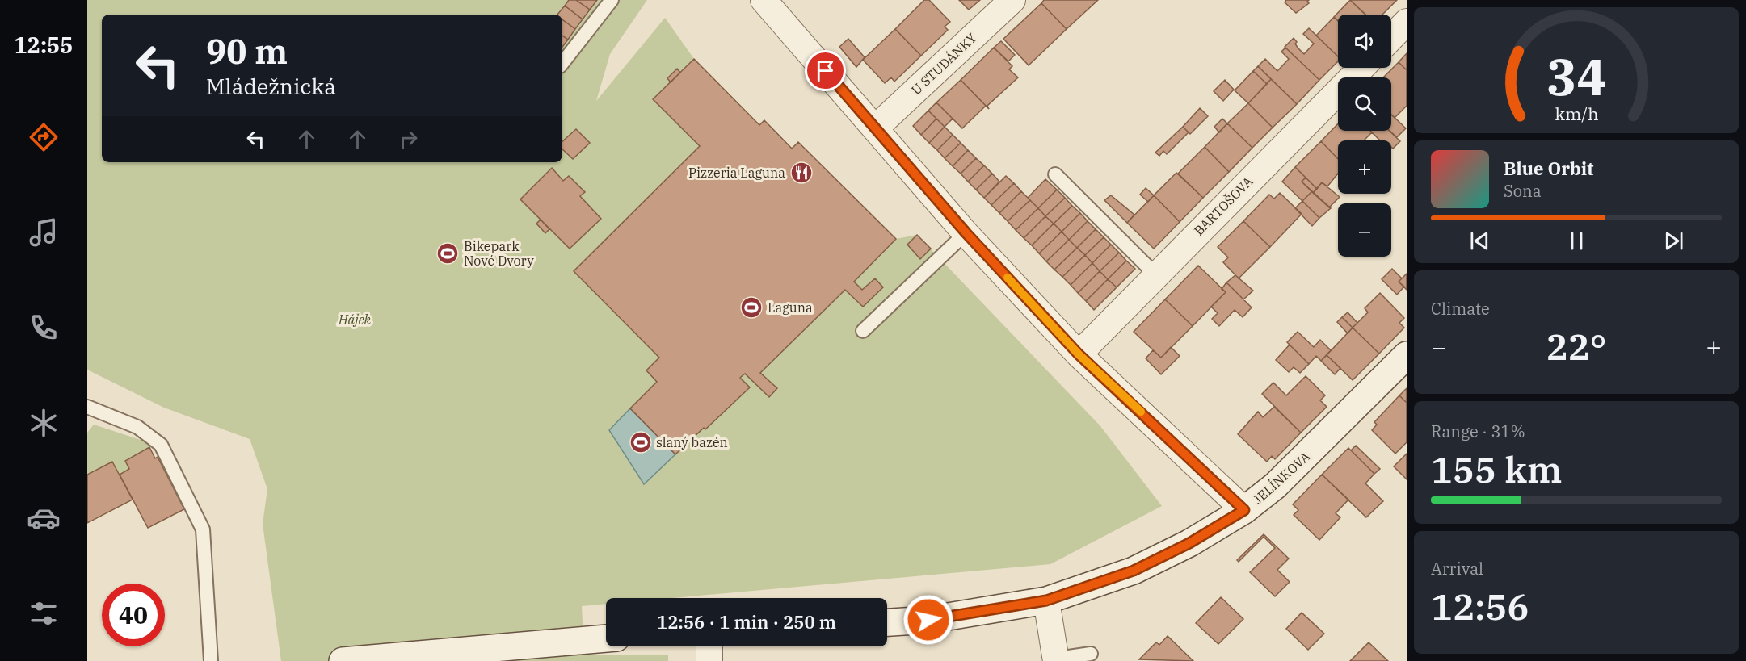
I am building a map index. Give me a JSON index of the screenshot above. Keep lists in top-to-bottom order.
{
  "streets": {
    "street": ["U STUDÁNKY", "BARTOŠOVA", "JELÍNKOVA"]
  },
  "parks": ["Hájek"],
  "places": {
    "restaurant": ["Pizzeria Laguna"],
    "sports": ["Bikepark Nové Dvory", "Laguna", "slaný bazén"]
  },
  "page": {
    "tabs": "12:55",
    "map_buttons": ["+", "−"],
    "turn": ["90 m", "Mládežnická"],
    "song": ["Blue Orbit", "Sona"],
    "tile": [
      "Climate",
      ["Range · 31%", "155 km"],
      ["Arrival", "12:56"]
    ],
    "heat": ["−", "22°", "+"],
    "limit": "40",
    "trip": "12:56 · 1 min · 250 m",
    "gauge": ["34", "km/h"]
  }
}
